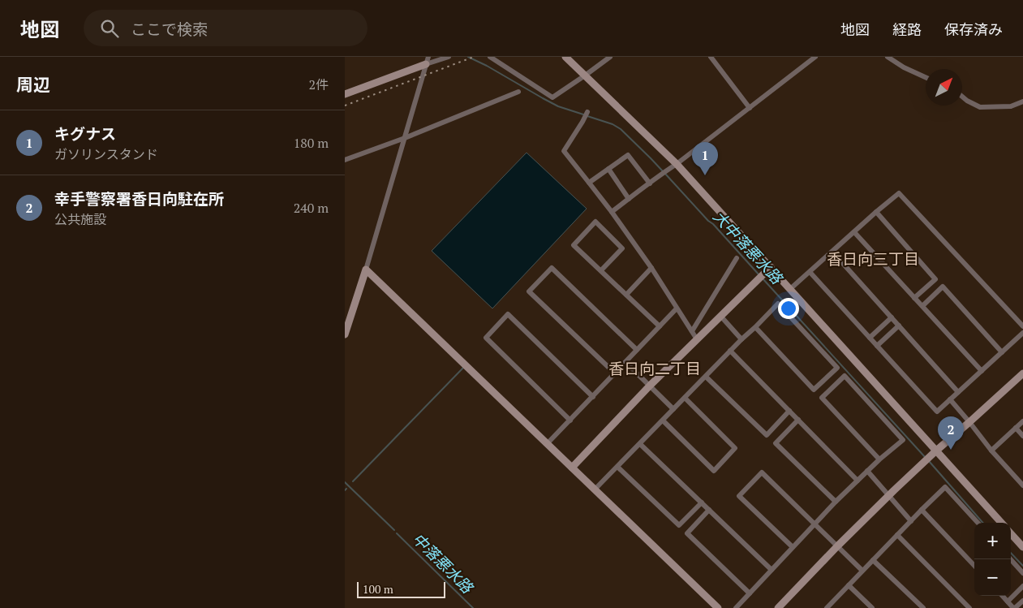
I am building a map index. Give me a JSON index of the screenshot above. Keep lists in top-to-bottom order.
{
  "districts": ["香日向三丁目", "香日向二丁目"],
  "water": ["大中落悪水路", "中落悪水路"],
  "scale_bar": "100 m",
  "north": "top right",
  "page": {
    "header": "地図",
    "search": "ここで検索",
    "nav": ["地図", "経路", "保存済み"],
    "heading": ["周辺", "2件"],
    "list": [
      {
        "mark": "1",
        "name": "キグナス",
        "note": "ガソリンスタンド",
        "value": "180 m"
      },
      {
        "mark": "2",
        "name": "幸手警察署香日向駐在所",
        "note": "公共施設",
        "value": "240 m"
      }
    ],
    "pins": ["1", "2"],
    "map_buttons": ["+", "−"],
    "scale": "100 m"
  }
}
